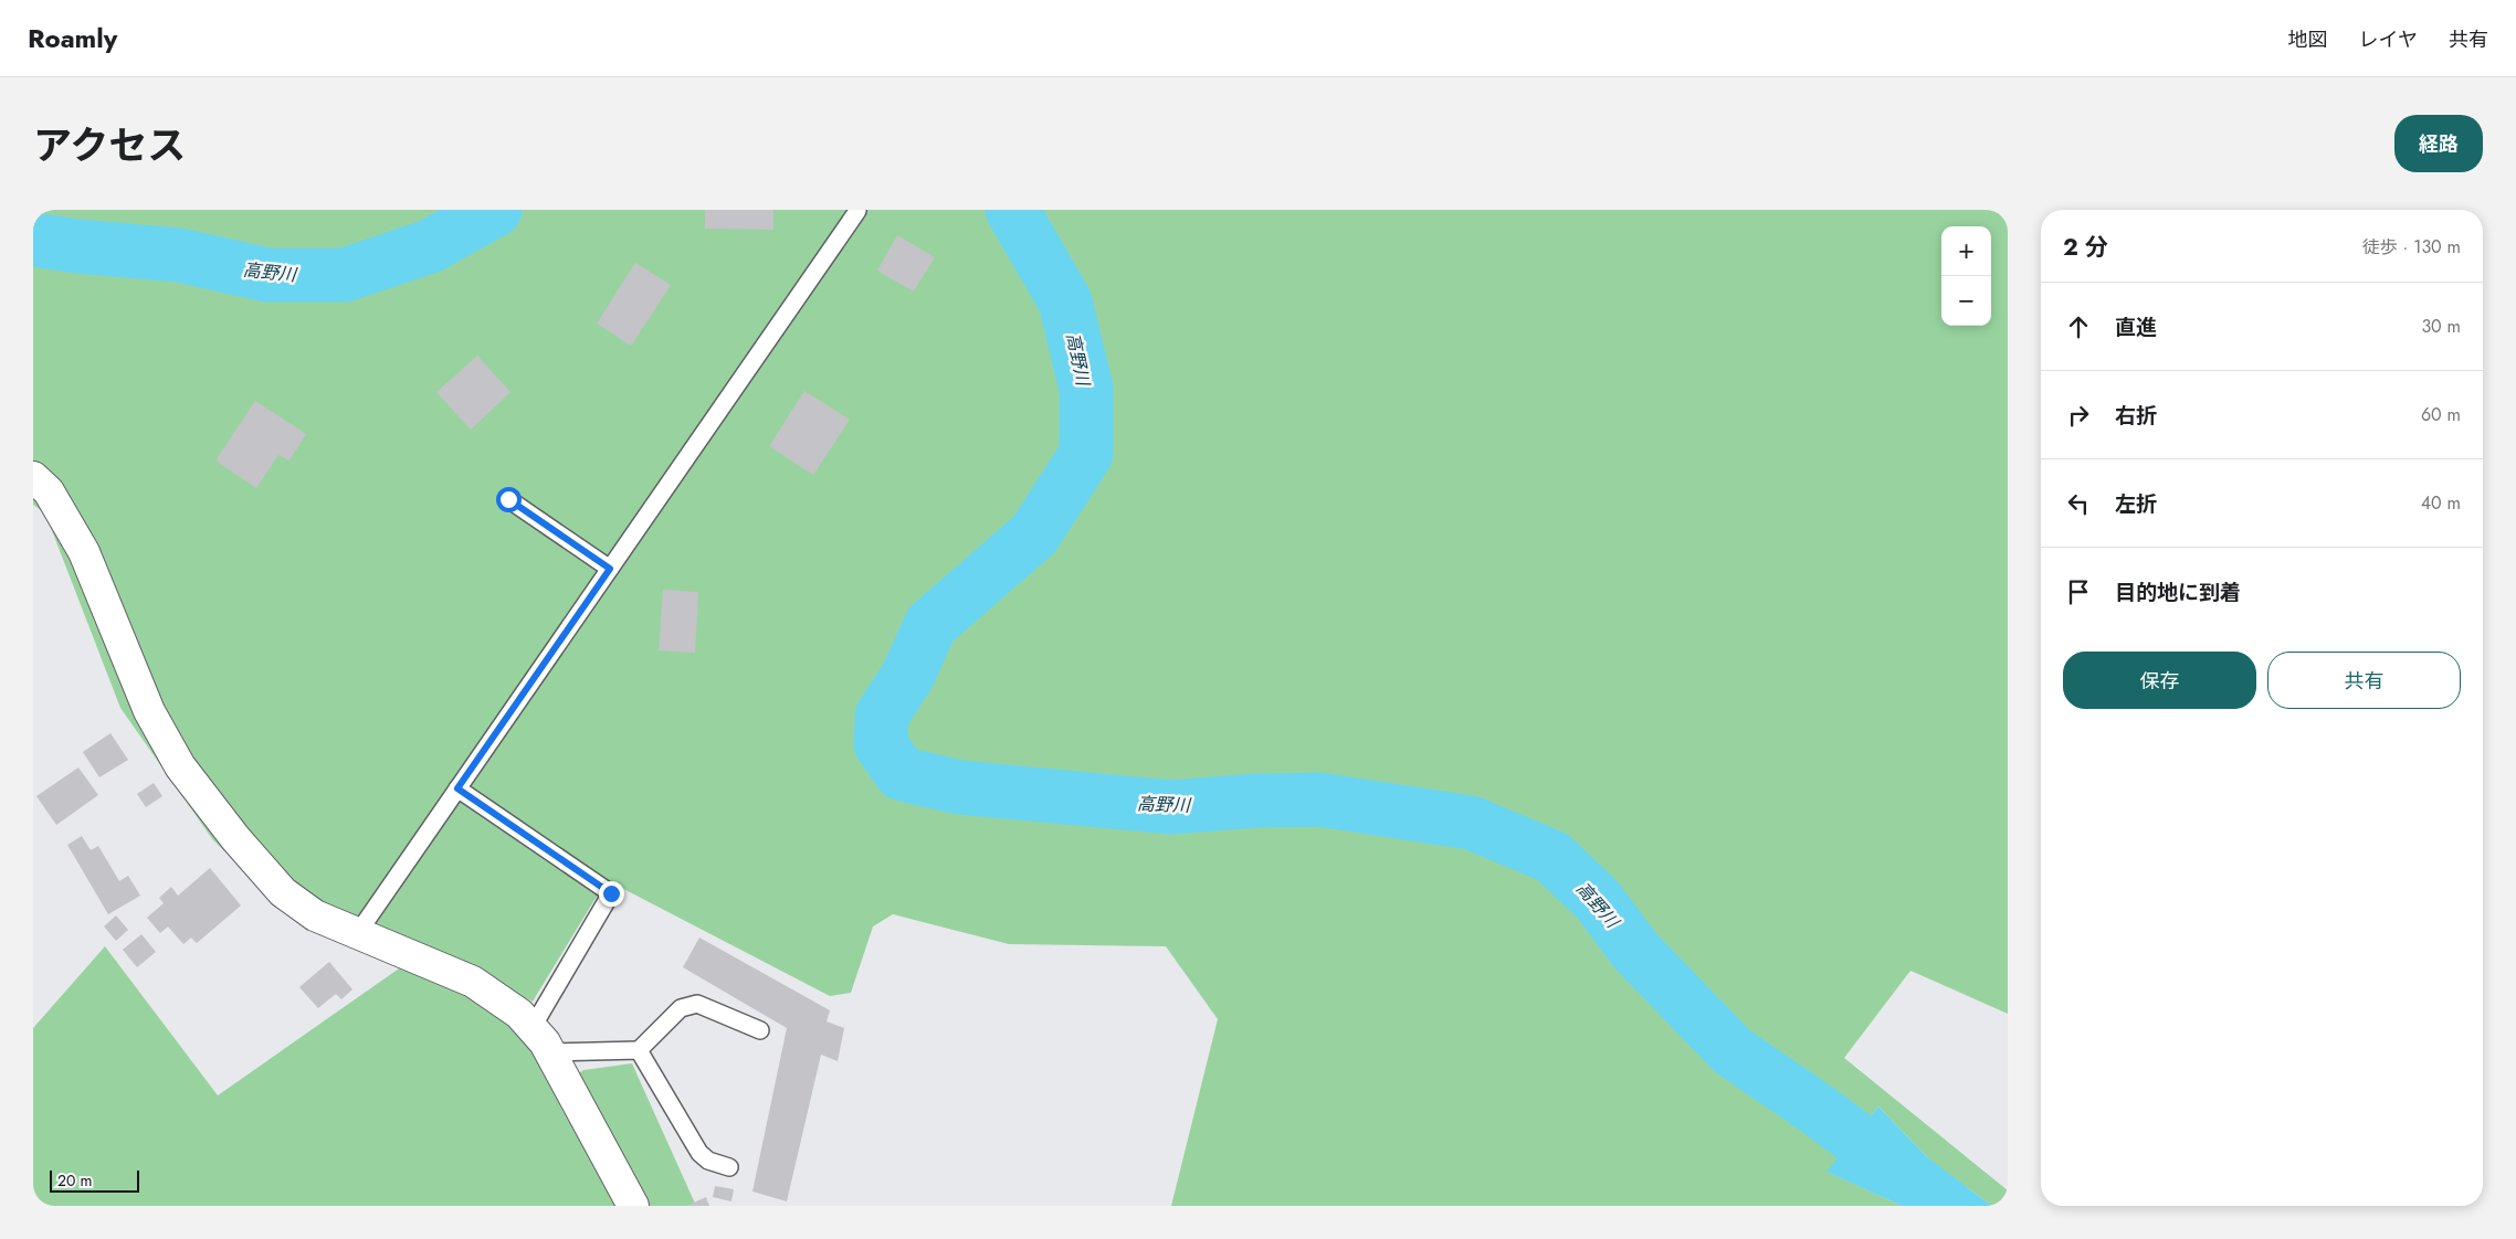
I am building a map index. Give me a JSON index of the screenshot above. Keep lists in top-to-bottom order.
{
  "water": ["高野川"],
  "scale_bar": "20 m",
  "page": {
    "header": "Roamly",
    "nav": ["地図", "レイヤ", "共有"],
    "title": "アクセス",
    "buttons": [
      "経路",
      ["保存", "共有"]
    ],
    "heading": ["2 分", "徒歩 · 130 m"],
    "map_buttons": ["+", "−"],
    "list": [
      ["直進", "30 m"],
      ["右折", "60 m"],
      ["左折", "40 m"],
      "目的地に到着"
    ],
    "scale": "20 m"
  }
}
